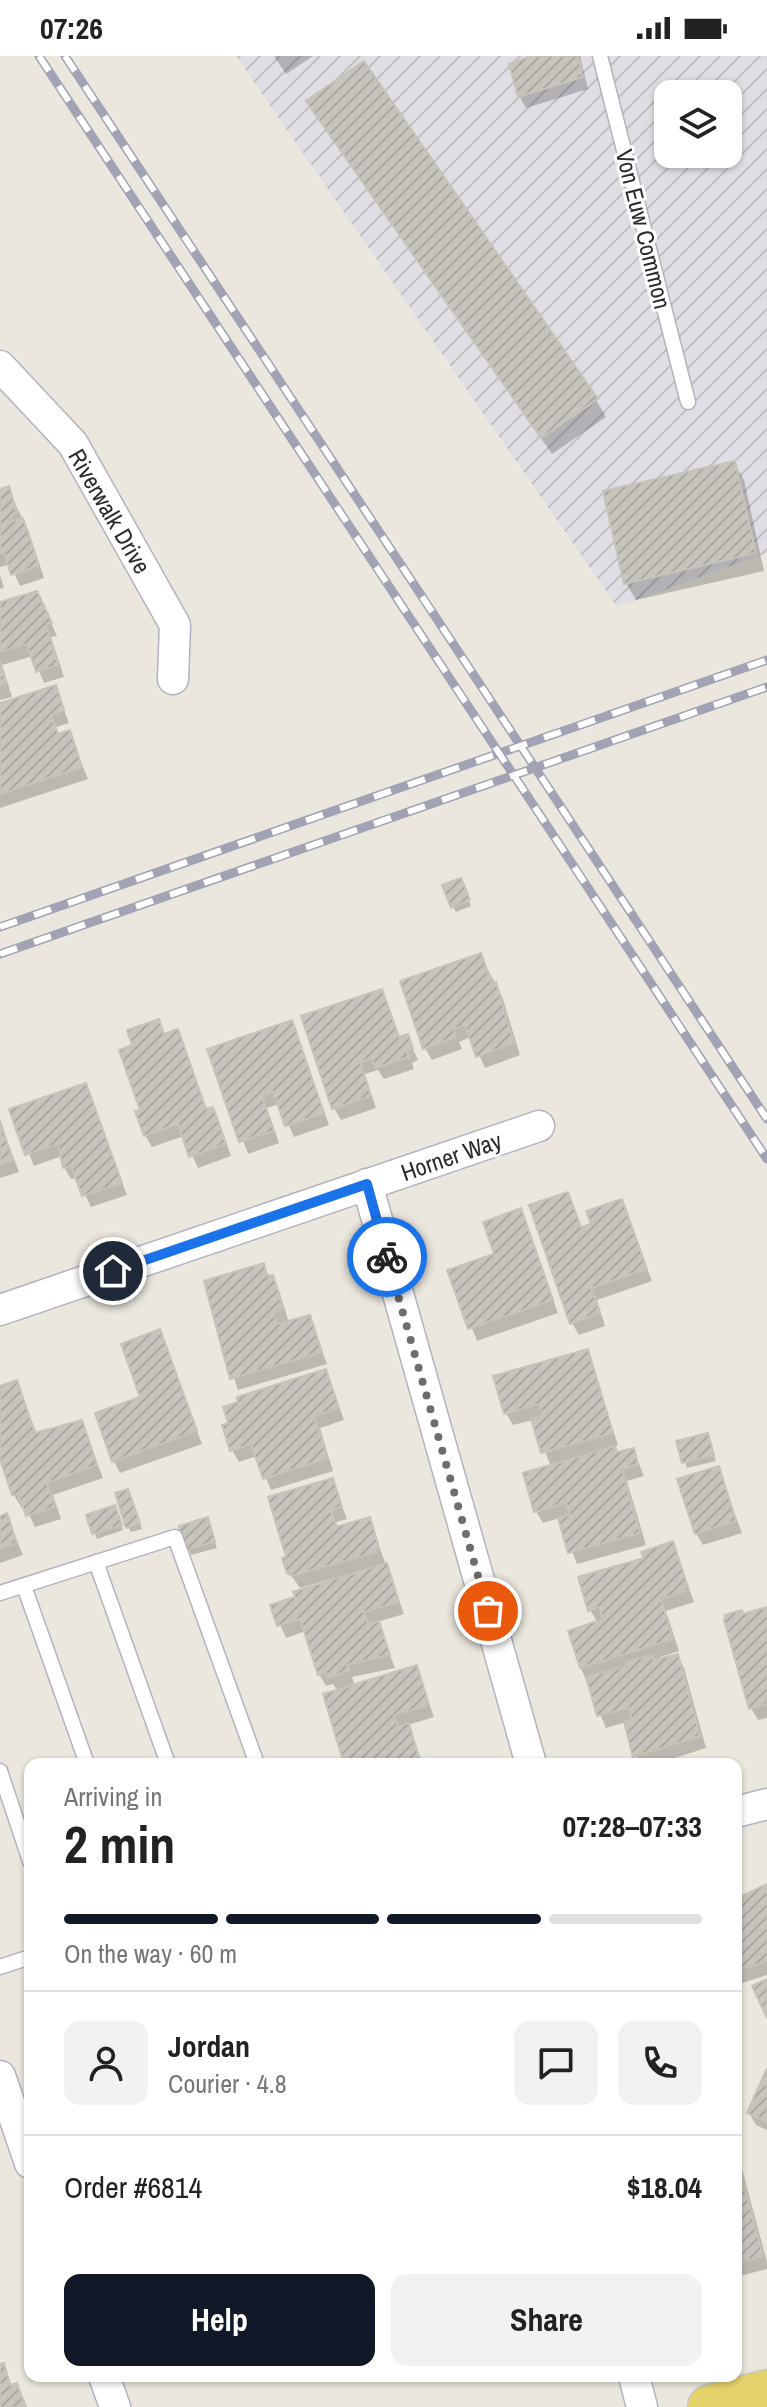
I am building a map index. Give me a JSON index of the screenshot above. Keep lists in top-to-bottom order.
{
  "streets": {
    "street": ["Riverwalk Drive", "Horner Way"],
    "lane": ["Von Euw Common"]
  },
  "page": {
    "status": "07:26",
    "heading": ["2 min", "Arriving in", "07:28–07:33"],
    "panel": [
      "Jordan",
      "Courier · 4.8",
      "Order #6814",
      "$18.04"
    ],
    "bar": "On the way · 60 m",
    "buttons": ["Help", "Share"]
  }
}
